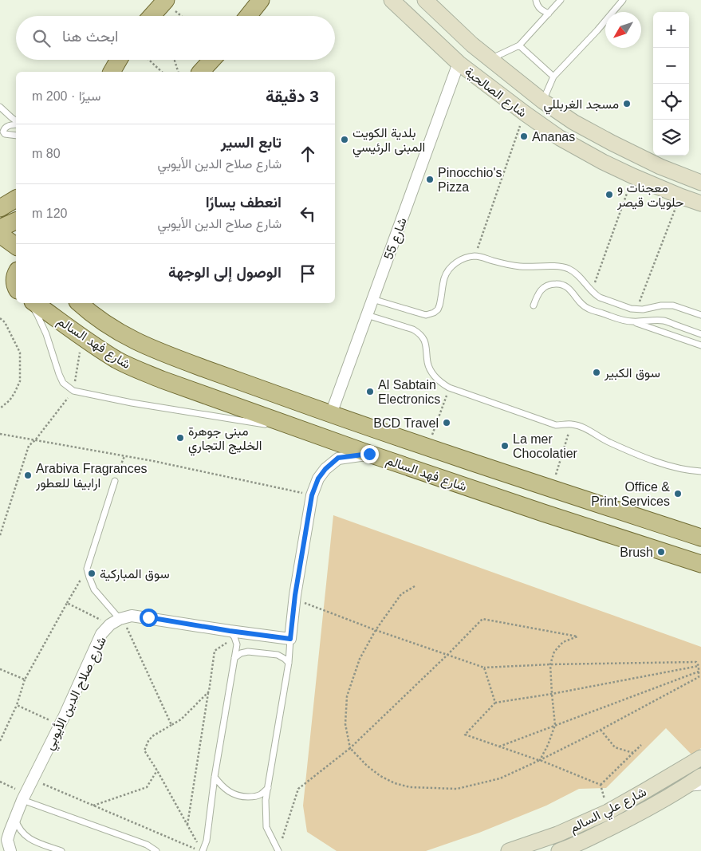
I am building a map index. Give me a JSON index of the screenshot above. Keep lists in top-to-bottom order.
{
  "streets": {
    "main road": ["شارع فهد السالم"],
    "street": [
      "شارع الصالحية",
      "شارع 55",
      "شارع صلاح الدين الأيوبي",
      "شارع علي السالم"
    ]
  },
  "crossings": [
    ["شارع الصالحية", "شارع 55"],
    ["شارع 55", "شارع فهد السالم"]
  ],
  "places": [
    "مسجد الغربللي",
    "Ananas",
    "بلدية الكويت المبنى الرئيسي",
    "Pinocchio's Pizza",
    "معجنات و حلويات قيصر",
    "سوق الكبير",
    "Al Sabtain Electronics",
    "BCD Travel",
    "مبنى جوهرة الخليج التجاري",
    "La mer Chocolatier",
    "Arabiva Fragrances ارابيفا للعطور",
    "Office & Print Services",
    "Brush",
    "سوق المباركية"
  ],
  "north": "bottom left",
  "page": {
    "map_buttons": ["+", "−"],
    "search": "ابحث هنا",
    "heading": ["3 دقيقة", "سيرًا · 200 m"],
    "list": [
      ["تابع السير", "شارع صلاح الدين الأيوبي", "80 m"],
      ["انعطف يسارًا", "شارع صلاح الدين الأيوبي", "120 m"],
      "الوصول إلى الوجهة"
    ]
  }
}
